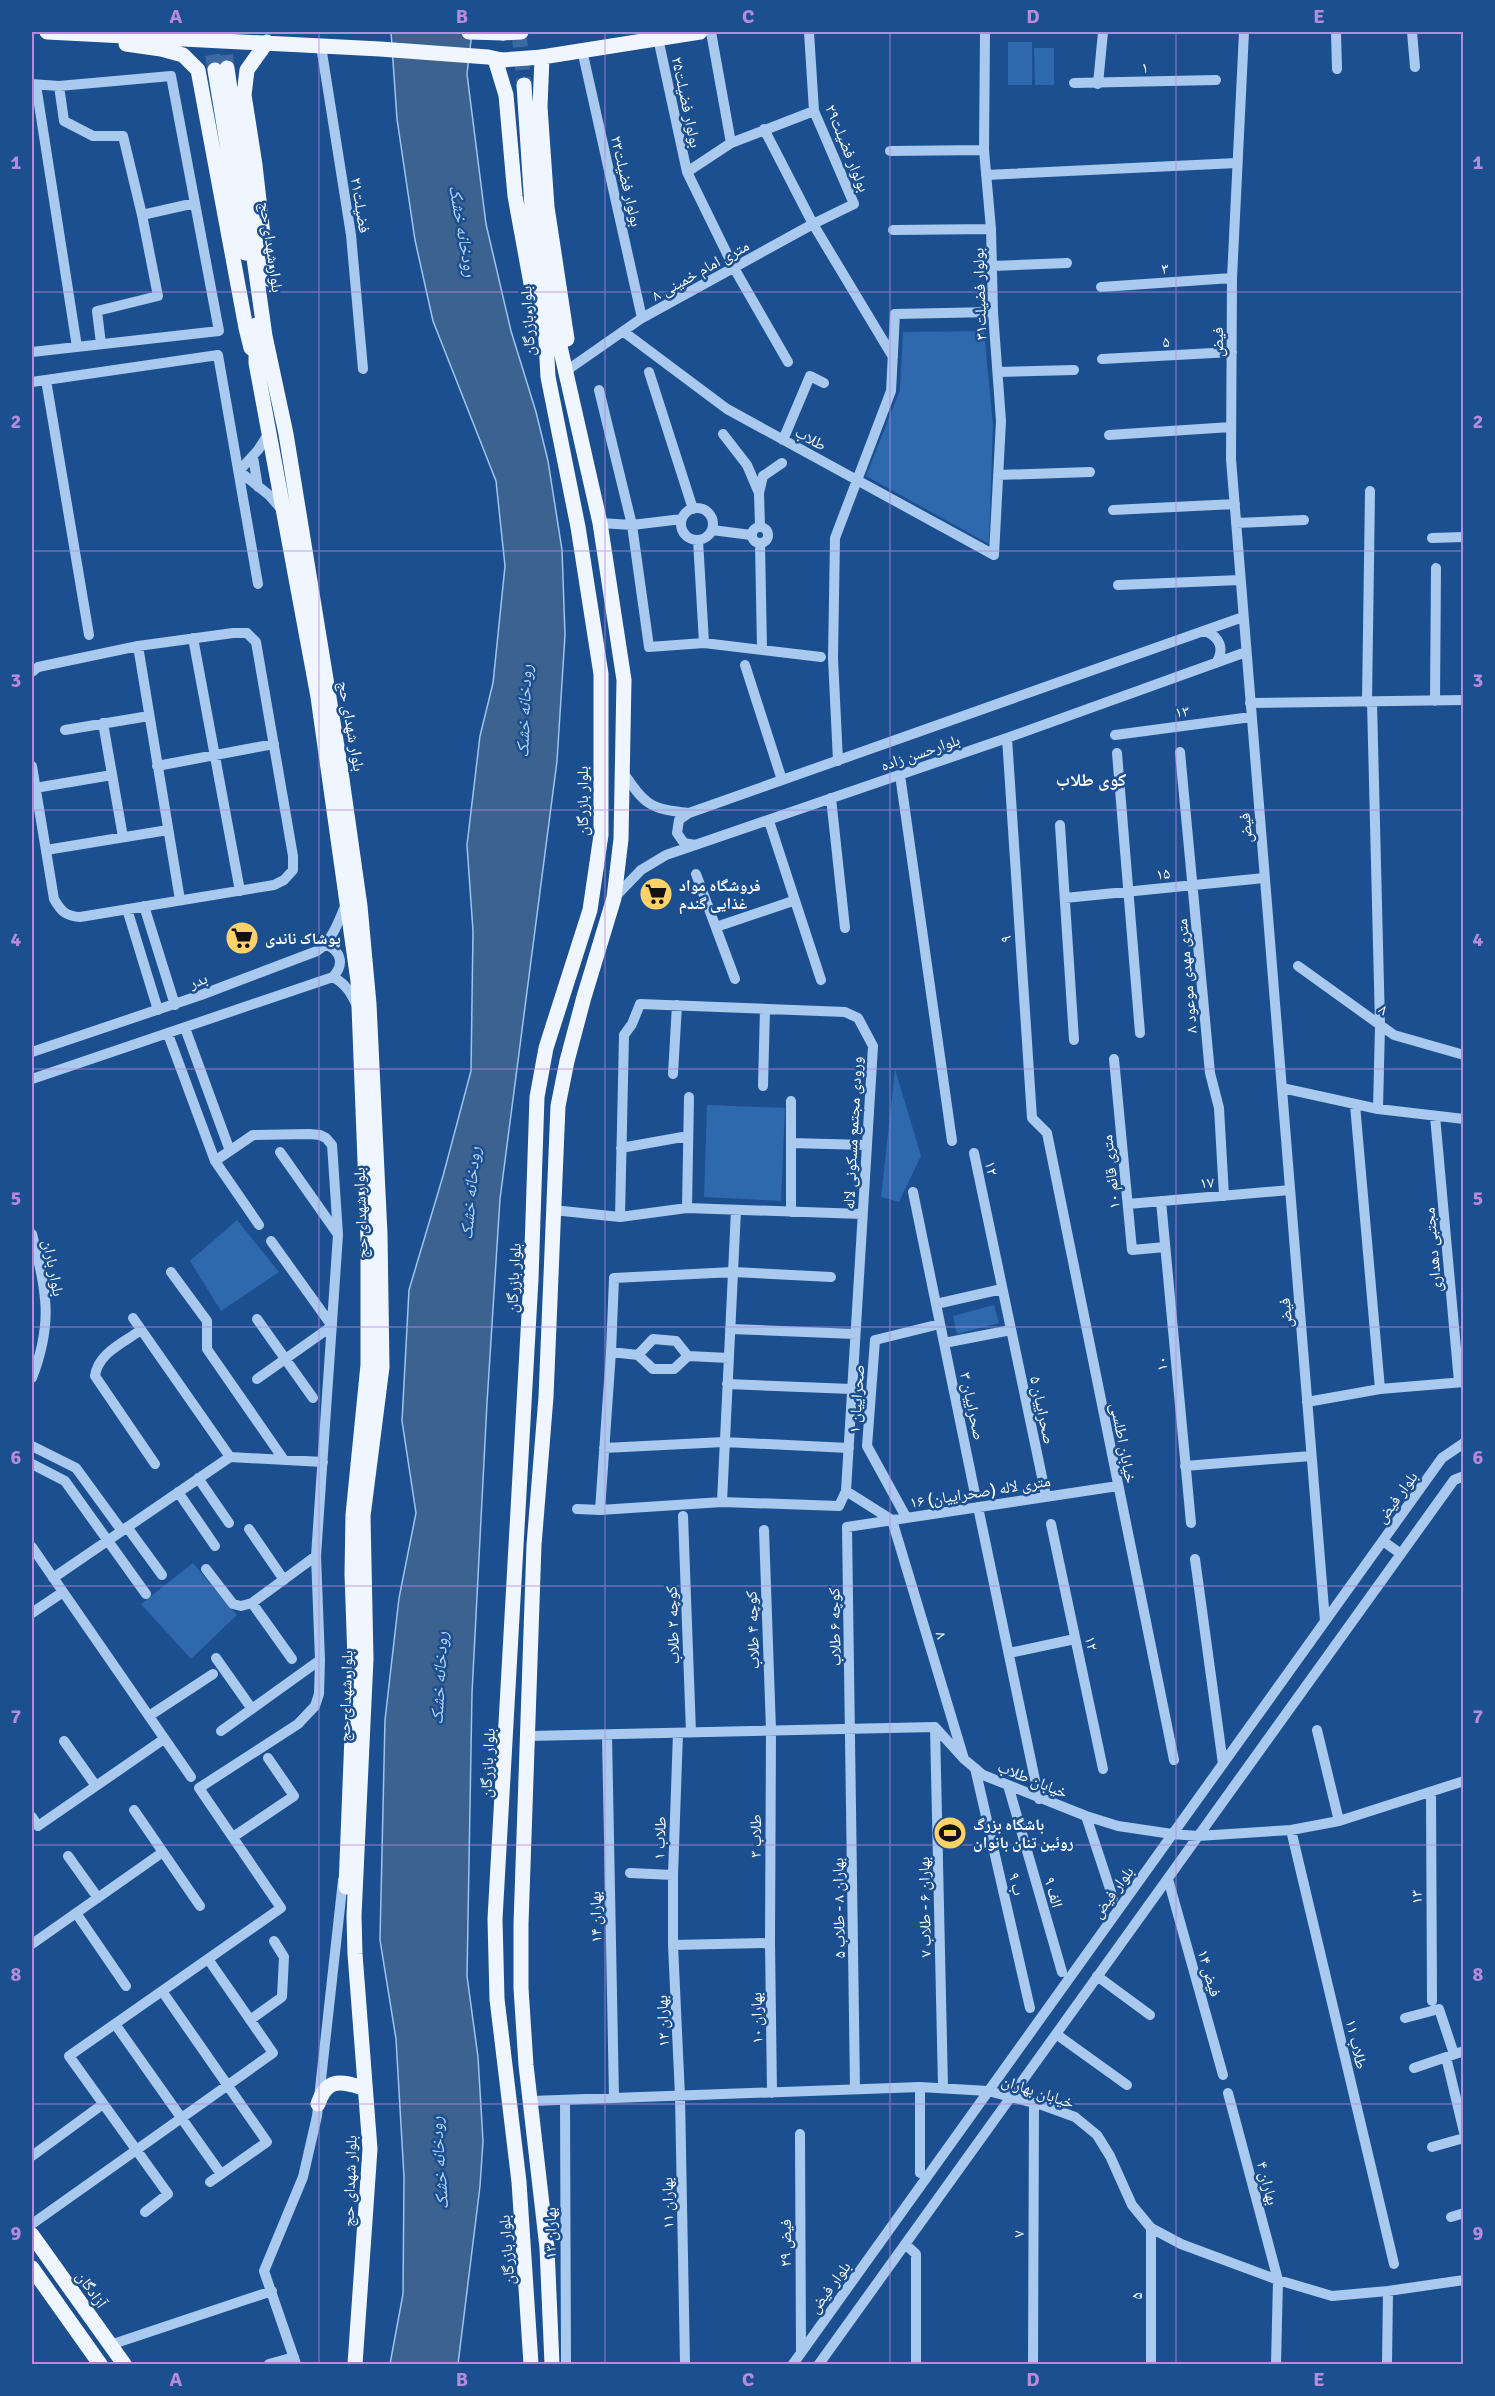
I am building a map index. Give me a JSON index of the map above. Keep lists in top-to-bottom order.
{
  "streets": {
    "main road": ["بلوار شهدای حج", "بلوار بازرگان", "آزادگان"],
    "street": [
      "۱",
      "بولوار فضیلت۲۵",
      "بولوار فضیلت۲۹",
      "بولوار فضیلت۲۳",
      "فضیلت۲۱",
      "۳",
      "۸ متری امام خمینی",
      "بولوار فضیلت۳۱",
      "۵",
      "فیض",
      "طلاب",
      "۱۳",
      "بلوارحسن زاده",
      "۱۵",
      "۹",
      "۸ متری مهدی موعود",
      "بدر",
      "۸",
      "ورودی مجتمع مسکونی لاله",
      "۱۲",
      "۱۰ متری قائم",
      "۱۷",
      "مجتبی دهداری",
      "بلوار باران",
      "۱۰",
      "صحراییان ۱",
      "صحراییان ۳",
      "۵ صحراییان",
      "خيابان اطلسى",
      "۱۶ متری لاله (صحراییان)",
      "بلوار فیض",
      "کوچه ۲ طلاب",
      "کوچه ۶ طلاب",
      "کوچه ۴ طلاب",
      "خیابان طلاب",
      "طلاب ۳",
      "طلاب ۱",
      "۹ ب",
      "۹ الف",
      "بهاران ۶ - طلاب ۷",
      "بهاران ۸ - طلاب ۵",
      "بهاران ۱۴",
      "فیض ۱۴",
      "بهاران ۱۰",
      "بهاران ۱۲",
      "طلاب ۱۱",
      "خیابان بهاران",
      "۴ بهاران",
      "بهاران ۱۱",
      "بهاران ۱۳",
      "۷",
      "فیض ۲۹"
    ]
  },
  "crossings": [
    ["بولوار فضیلت۲۵", "۸ متری امام خمینی"],
    ["بولوار فضیلت۲۹", "۸ متری امام خمینی"],
    ["بولوار فضیلت۲۳", "۸ متری امام خمینی"],
    ["۳", "فیض"],
    ["۸ متری امام خمینی", "بلوار بازرگان"],
    ["۸ متری امام خمینی", "طلاب"],
    ["بولوار فضیلت۳۱", "طلاب"],
    ["بلوار بازرگان", "بلوارحسن زاده"],
    ["بلوار بازرگان", "خیابان بهاران"],
    ["۵", "فیض"],
    ["۵", "خیابان بهاران"],
    ["فیض", "۱۳"],
    ["فیض", "بلوارحسن زاده"],
    ["فیض", "۱۵"],
    ["فیض", "۱۷"],
    ["فیض", "بلوار فیض"],
    ["۱۳", "خیابان طلاب"],
    ["بلوارحسن زاده", "۹"],
    ["۱۵", "۸ متری مهدی موعود"],
    ["۹", "خيابان اطلسى"],
    ["۸ متری مهدی موعود", "۱۷"],
    ["۸", "۱۶ متری لاله (صحراییان)"],
    ["۸", "خیابان طلاب"],
    ["۱۲", "۵ صحراییان"],
    ["۱۰ متری قائم", "۱۷"],
    ["۱۰ متری قائم", "۱۰"],
    ["۱۷", "۱۰"],
    ["صحراییان ۱", "صحراییان ۳"],
    ["صحراییان ۱", "۱۶ متری لاله (صحراییان)"],
    ["۵ صحراییان", "۱۶ متری لاله (صحراییان)"],
    ["خيابان اطلسى", "۱۶ متری لاله (صحراییان)"],
    ["۱۶ متری لاله (صحراییان)", "کوچه ۶ طلاب"],
    ["بلوار فیض", "خیابان طلاب"],
    ["بلوار فیض", "خیابان بهاران"],
    ["بلوار فیض", "فیض ۲۹"],
    ["کوچه ۶ طلاب", "بهاران ۸ - طلاب ۵"],
    ["کوچه ۴ طلاب", "طلاب ۳"],
    ["خیابان طلاب", "۹ ب"],
    ["خیابان طلاب", "۹ الف"],
    ["خیابان طلاب", "بهاران ۶ - طلاب ۷"],
    ["خیابان طلاب", "طلاب ۱۱"],
    ["طلاب ۳", "بهاران ۱۰"],
    ["طلاب ۱", "بهاران ۱۲"],
    ["بهاران ۶ - طلاب ۷", "خیابان بهاران"],
    ["بهاران ۸ - طلاب ۵", "خیابان بهاران"],
    ["بهاران ۱۴", "خیابان بهاران"],
    ["بهاران ۱۰", "خیابان بهاران"],
    ["بهاران ۱۲", "خیابان بهاران"],
    ["بهاران ۱۲", "بهاران ۱۱"],
    ["خیابان بهاران", "۴ بهاران"],
    ["خیابان بهاران", "بهاران ۱۱"],
    ["خیابان بهاران", "بهاران ۱۳"],
    ["خیابان بهاران", "۷"]
  ],
  "districts": ["کوی طلاب"],
  "water": ["رودخانه خشک"],
  "places": {
    "supermarket": ["فروشگاه مواد غذایی گندم", "پوشاک ناندی"],
    "sports": ["باشگاه بزرگ روئین تنان بانوان"]
  },
  "grid": {
    "columns": [
      "A",
      "B",
      "C",
      "D",
      "E"
    ],
    "rows": [
      "1",
      "2",
      "3",
      "4",
      "5",
      "6",
      "7",
      "8",
      "9"
    ]
  }
}
